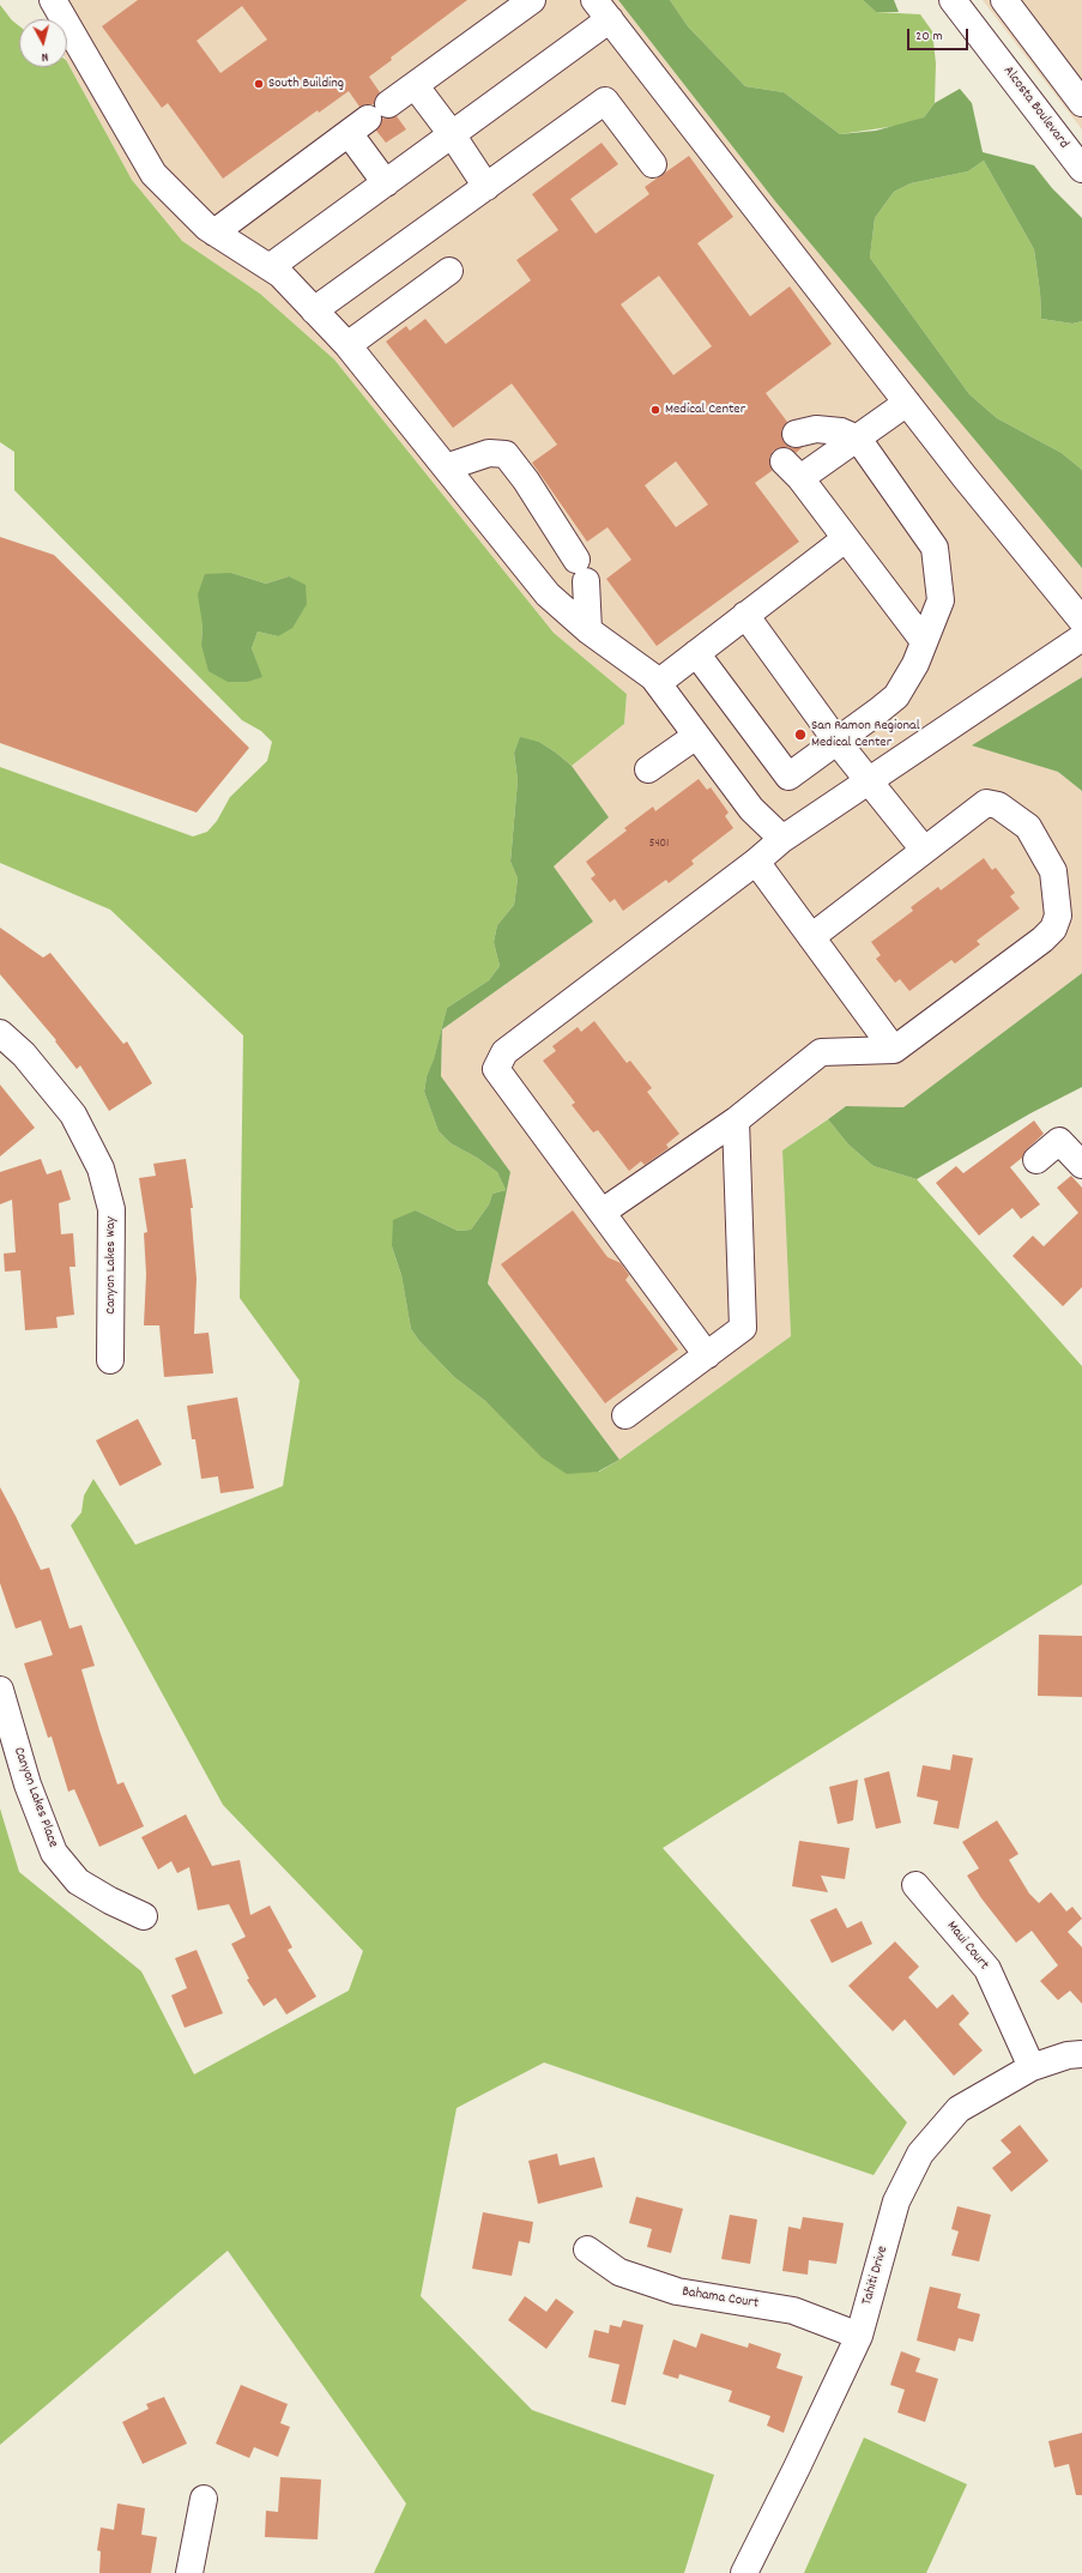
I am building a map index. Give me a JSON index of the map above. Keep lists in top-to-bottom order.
{
  "streets": {
    "street": [
      "Alcosta Boulevard",
      "Canyon Lakes Way",
      "Canyon Lakes Place",
      "Maui Court",
      "Tahiti Drive",
      "Bahama Court"
    ]
  },
  "crossings": [
    ["Maui Court", "Tahiti Drive"],
    ["Tahiti Drive", "Bahama Court"]
  ],
  "places": ["South Building", "Medical Center", "San Ramon Regional Medical Center"],
  "house_numbers": ["5401"],
  "scale_bar": "20 m",
  "north": "bottom"
}
